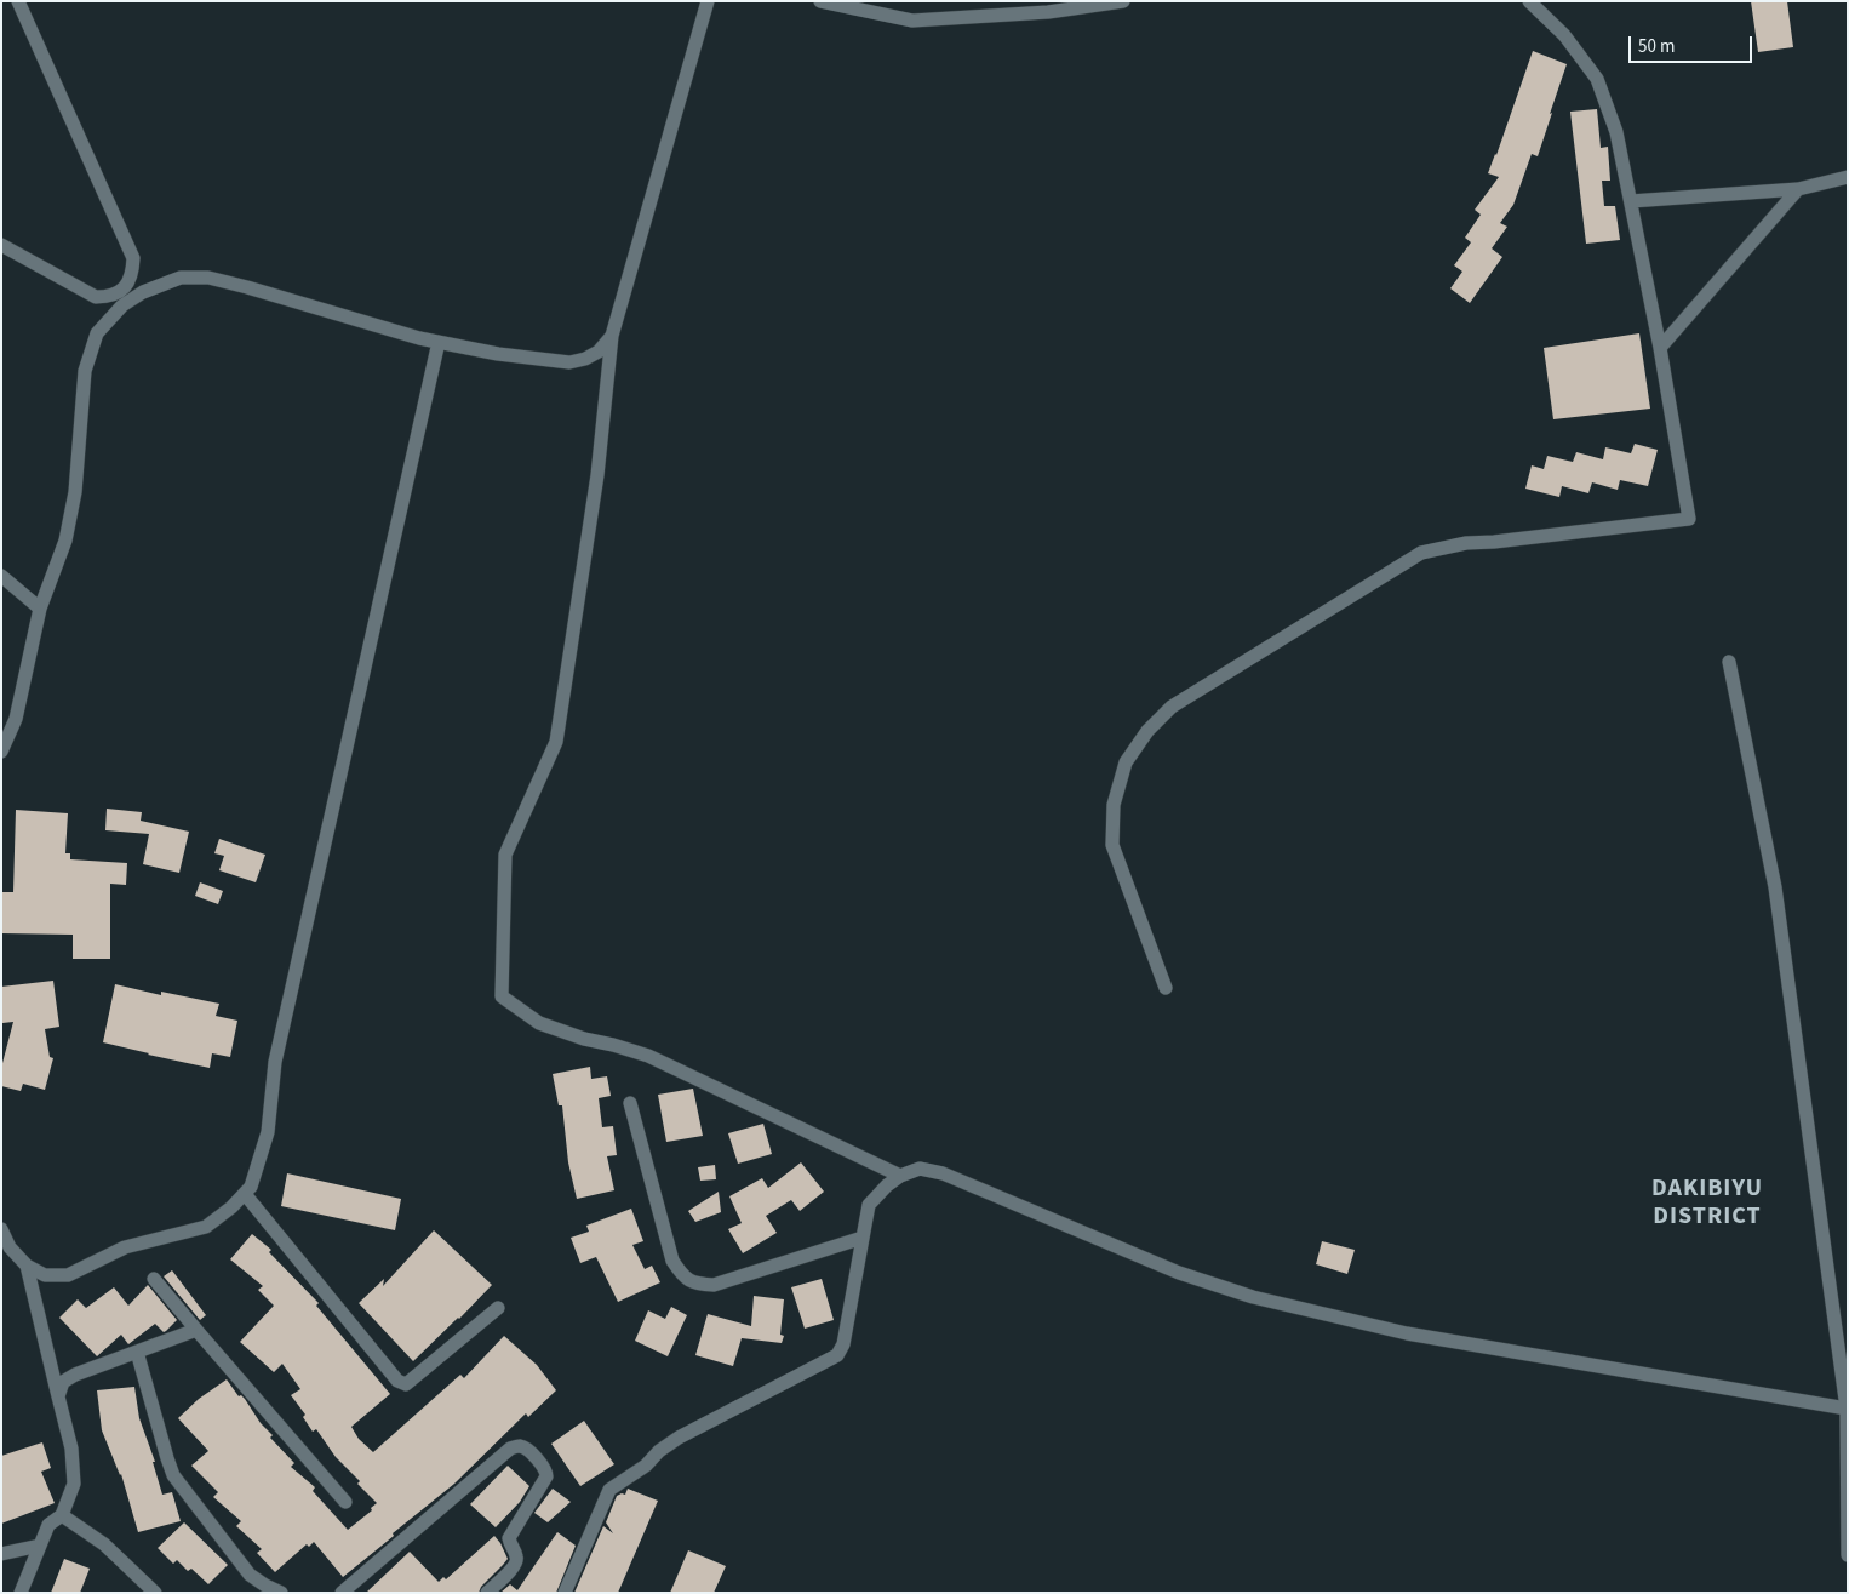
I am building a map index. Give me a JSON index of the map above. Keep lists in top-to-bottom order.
{
  "districts": ["DAKIBIYU DISTRICT"],
  "scale_bar": "50 m"
}
